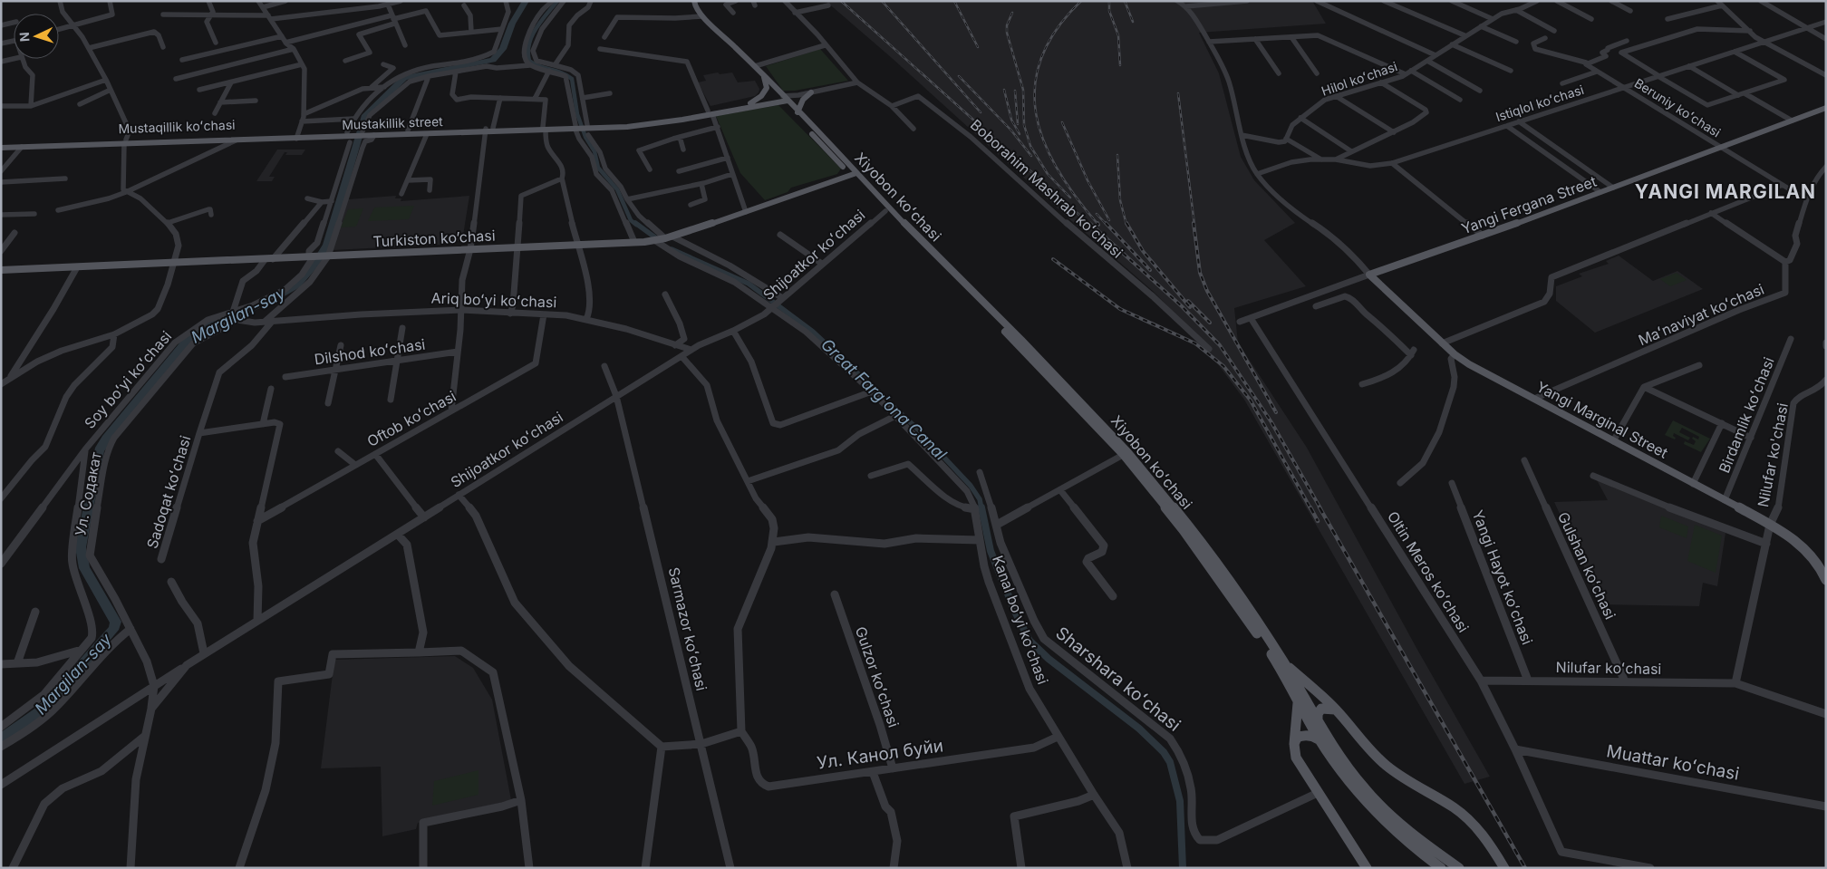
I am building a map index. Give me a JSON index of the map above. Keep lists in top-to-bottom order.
{
  "streets": {
    "main road": [
      "Mustakillik street",
      "Mustaqillik koʻchasi",
      "Xiyobon koʻchasi",
      "Yangi Fergana Street",
      "Turkiston ko’chasi",
      "Yangi Marginal Street"
    ],
    "street": [
      "Hilol koʻchasi",
      "Istiqlol koʻchasi",
      "Beruniy koʻchasi",
      "Boborahim Mashrab koʻchasi",
      "Shijoatkor koʻchasi",
      "Ariq boʻyi koʻchasi",
      "Maʻnaviyat koʻchasi",
      "Dilshod koʻchasi",
      "Soy boʻyi koʻchasi",
      "Birdamlik koʻchasi",
      "Oftob koʻchasi",
      "Nilufar ko'chasi",
      "Sadoqat koʻchasi",
      "Ул. Содакат",
      "Gulshan koʻchasi",
      "Oltin Meros koʻchasi",
      "Yangi Hayot koʻchasi",
      "Kanal boʻyi koʻchasi",
      "Sarmazor koʻchasi",
      "Nilufar koʻchasi",
      "Gulzor koʻchasi",
      "Sharshara koʻchasi",
      "Ул. Канол буйи",
      "Muattar koʻchasi"
    ]
  },
  "crossings": [
    ["Istiqlol koʻchasi", "Beruniy koʻchasi"],
    ["Beruniy koʻchasi", "Yangi Fergana Street"],
    ["Mustakillik street", "Mustaqillik koʻchasi"],
    ["Mustakillik street", "Xiyobon koʻchasi"],
    ["Mustakillik street", "Soy boʻyi koʻchasi"],
    ["Mustakillik street", "Sadoqat koʻchasi"],
    ["Xiyobon koʻchasi", "Turkiston ko’chasi"],
    ["Xiyobon koʻchasi", "Shijoatkor koʻchasi"],
    ["Yangi Fergana Street", "Yangi Marginal Street"],
    ["Yangi Fergana Street", "Oltin Meros koʻchasi"],
    ["Turkiston ko’chasi", "Soy boʻyi koʻchasi"],
    ["Turkiston ko’chasi", "Sadoqat koʻchasi"],
    ["Turkiston ko’chasi", "Kanal boʻyi koʻchasi"],
    ["Shijoatkor koʻchasi", "Ariq boʻyi koʻchasi"],
    ["Shijoatkor koʻchasi", "Sadoqat koʻchasi"],
    ["Shijoatkor koʻchasi", "Kanal boʻyi koʻchasi"],
    ["Shijoatkor koʻchasi", "Sarmazor koʻchasi"],
    ["Ariq boʻyi koʻchasi", "Soy boʻyi koʻchasi"],
    ["Ariq boʻyi koʻchasi", "Oftob koʻchasi"],
    ["Ariq boʻyi koʻchasi", "Sadoqat koʻchasi"],
    ["Ariq boʻyi koʻchasi", "Ул. Содакат"],
    ["Maʻnaviyat koʻchasi", "Yangi Marginal Street"],
    ["Soy boʻyi koʻchasi", "Ул. Содакат"],
    ["Birdamlik koʻchasi", "Yangi Marginal Street"],
    ["Oftob koʻchasi", "Sadoqat koʻchasi"],
    ["Yangi Marginal Street", "Nilufar ko'chasi"],
    ["Gulshan koʻchasi", "Nilufar koʻchasi"],
    ["Oltin Meros koʻchasi", "Nilufar koʻchasi"],
    ["Oltin Meros koʻchasi", "Muattar koʻchasi"],
    ["Yangi Hayot koʻchasi", "Nilufar koʻchasi"],
    ["Kanal boʻyi koʻchasi", "Ул. Канол буйи"],
    ["Gulzor koʻchasi", "Ул. Канол буйи"]
  ],
  "districts": ["YANGI MARGILAN"],
  "water": ["Margilan-say", "Great Farg'ona Canal"],
  "north": "left"
}
